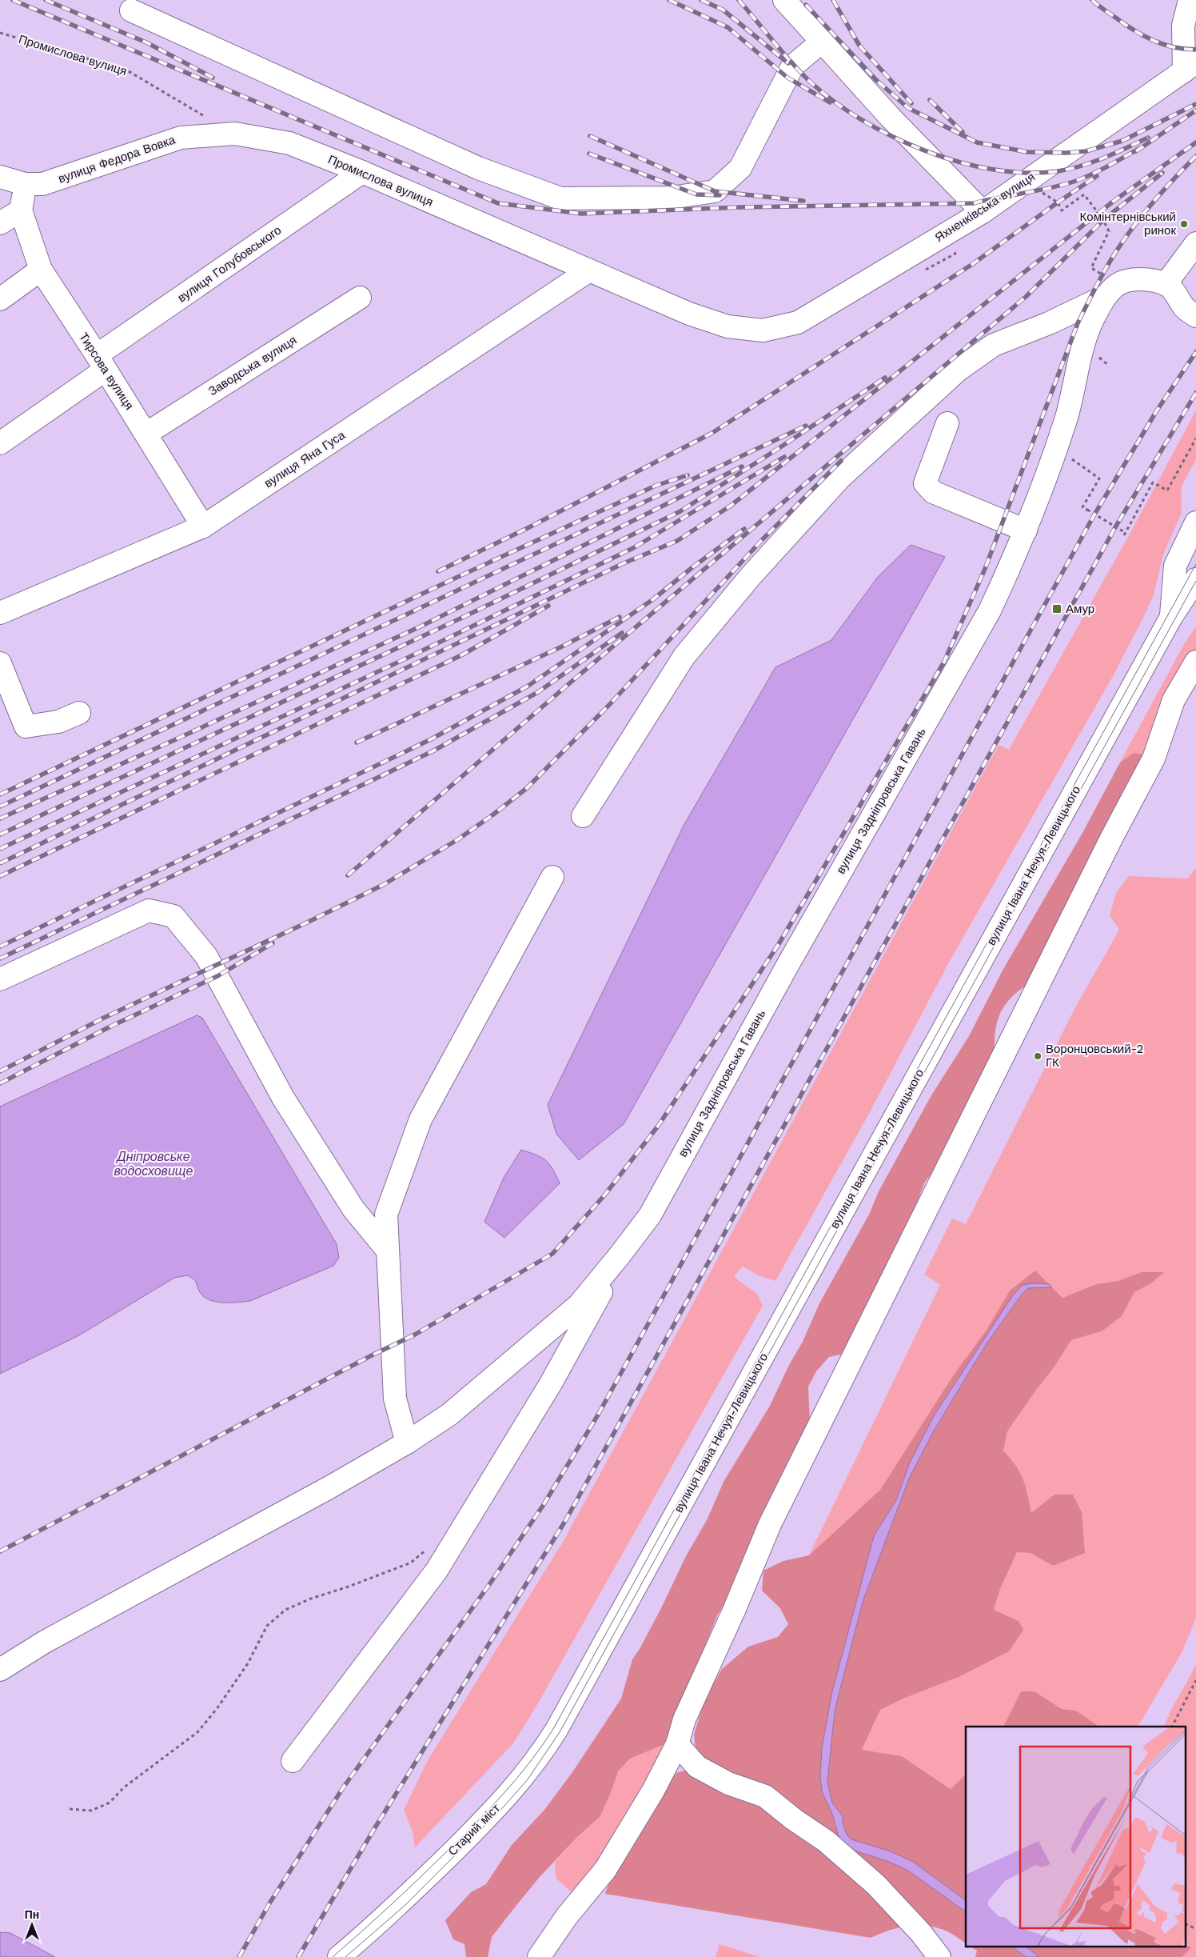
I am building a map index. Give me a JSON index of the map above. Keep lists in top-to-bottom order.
{
  "streets": {
    "street": [
      "Промислова вулиця",
      "вулиця Федора Вовка",
      "Яхненківська вулиця",
      "вулиця Голубовського",
      "Заводська вулиця",
      "Тирсова вулиця",
      "вулиця Яна Гуса",
      "вулиця Задніпровська Гавань",
      "вулиця Івана Нечуя-Левицького",
      "Старий міст"
    ]
  },
  "crossings": [
    ["Промислова вулиця", "вулиця Федора Вовка"],
    ["Промислова вулиця", "Яхненківська вулиця"],
    ["Промислова вулиця", "вулиця Голубовського"],
    ["Промислова вулиця", "вулиця Яна Гуса"],
    ["вулиця Голубовського", "Тирсова вулиця"],
    ["Заводська вулиця", "Тирсова вулиця"],
    ["Тирсова вулиця", "вулиця Яна Гуса"],
    ["вулиця Івана Нечуя-Левицького", "Старий міст"]
  ],
  "water": ["Дніпровське водосховище"],
  "places": {
    "other": ["Комінтернівський ринок", "Воронцовський-2 ГК"],
    "transit": ["Амур"]
  },
  "north": "top"
}
